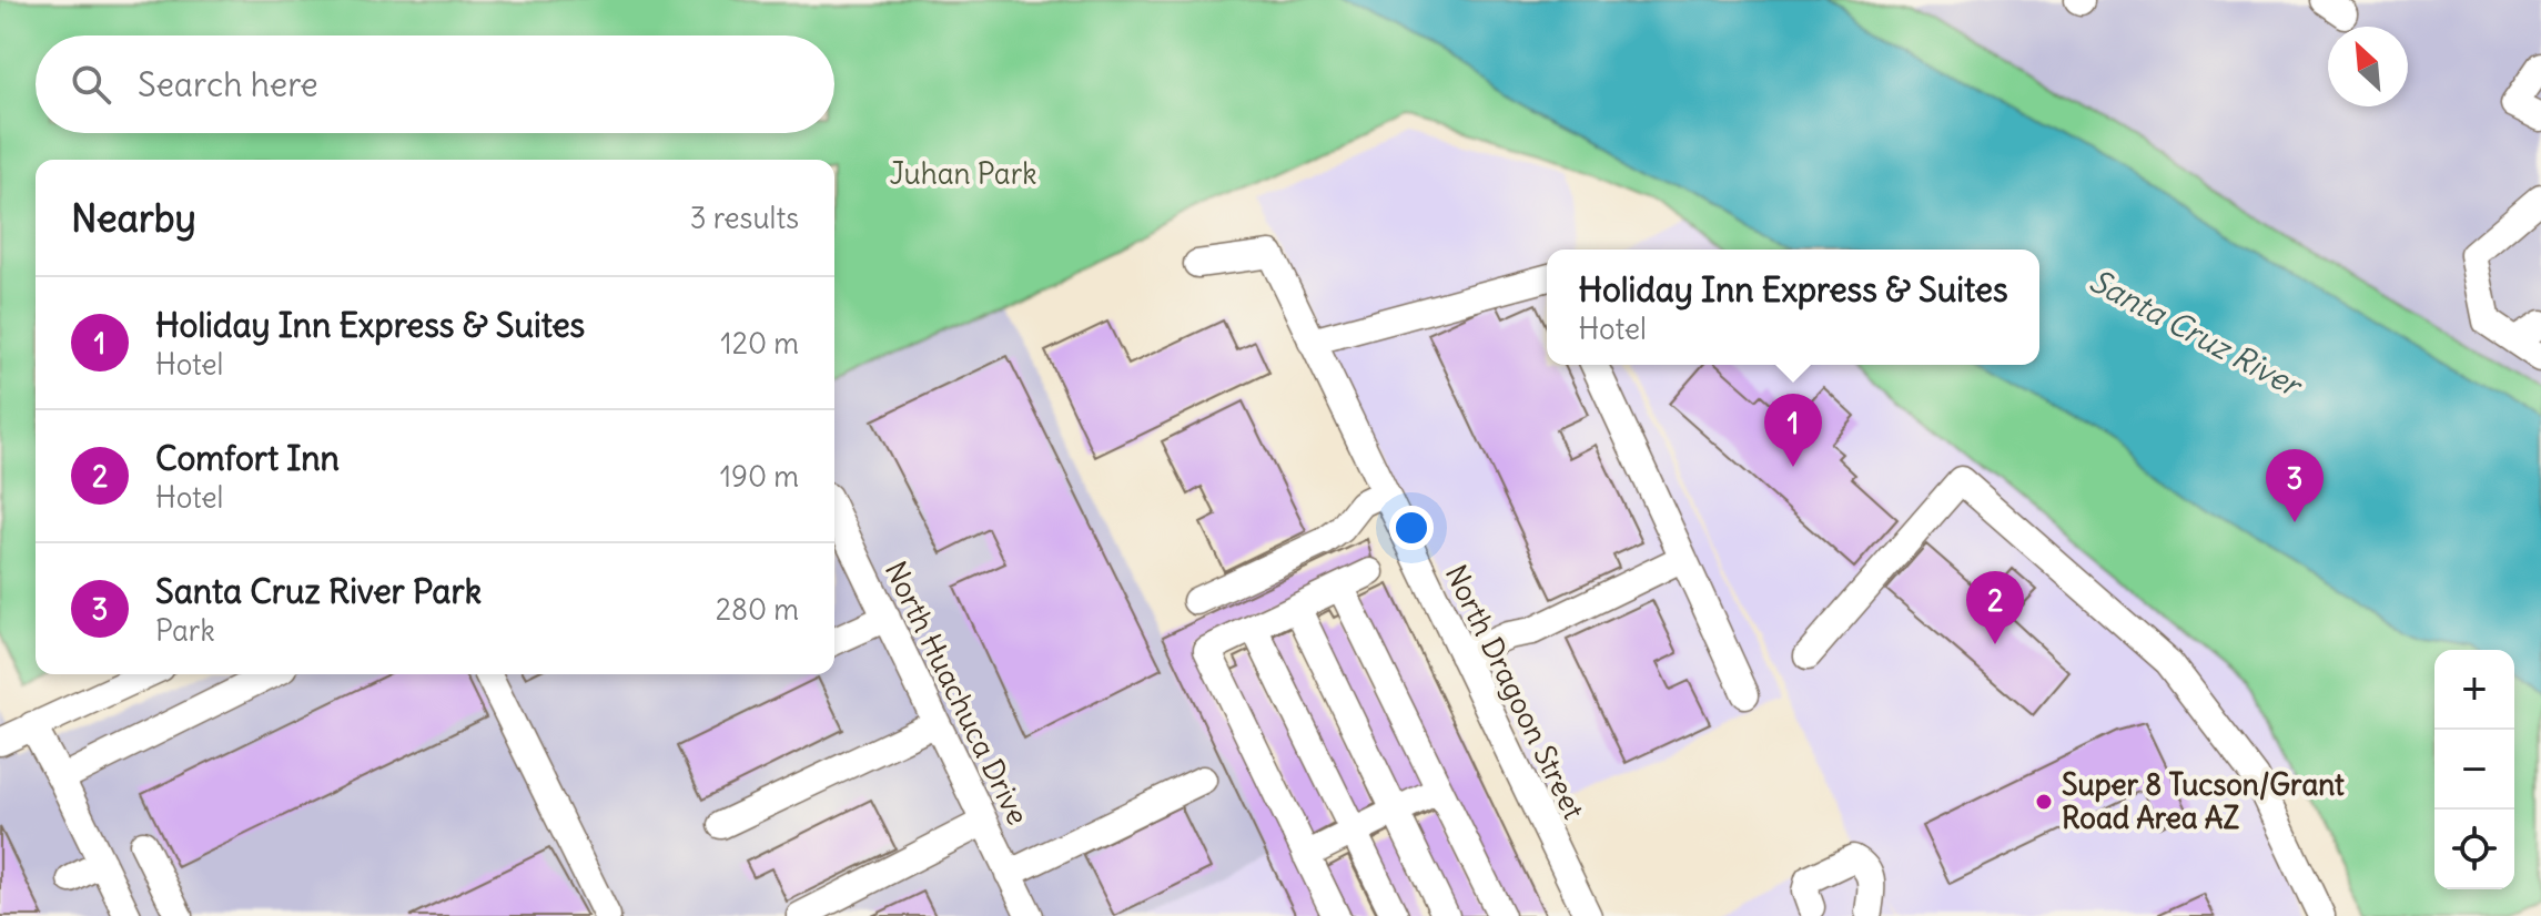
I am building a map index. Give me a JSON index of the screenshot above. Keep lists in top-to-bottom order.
{
  "streets": {
    "street": ["North Dragoon Street", "North Huachuca Drive"]
  },
  "water": ["Santa Cruz River"],
  "parks": ["Juhan Park"],
  "places": ["Super 8 Tucson/Grant Road Area AZ"],
  "north": "top left",
  "page": {
    "search": "Search here",
    "heading": ["Nearby", "3 results"],
    "popup": ["Holiday Inn Express & Suites", "Hotel"],
    "list": [
      {
        "mark": "1",
        "name": "Holiday Inn Express & Suites",
        "note": "Hotel",
        "value": "120 m"
      },
      {
        "mark": "2",
        "name": "Comfort Inn",
        "note": "Hotel",
        "value": "190 m"
      },
      {
        "mark": "3",
        "name": "Santa Cruz River Park",
        "note": "Park",
        "value": "280 m"
      }
    ],
    "pins": ["1", "3", "2"],
    "map_buttons": ["+", "−"]
  }
}
